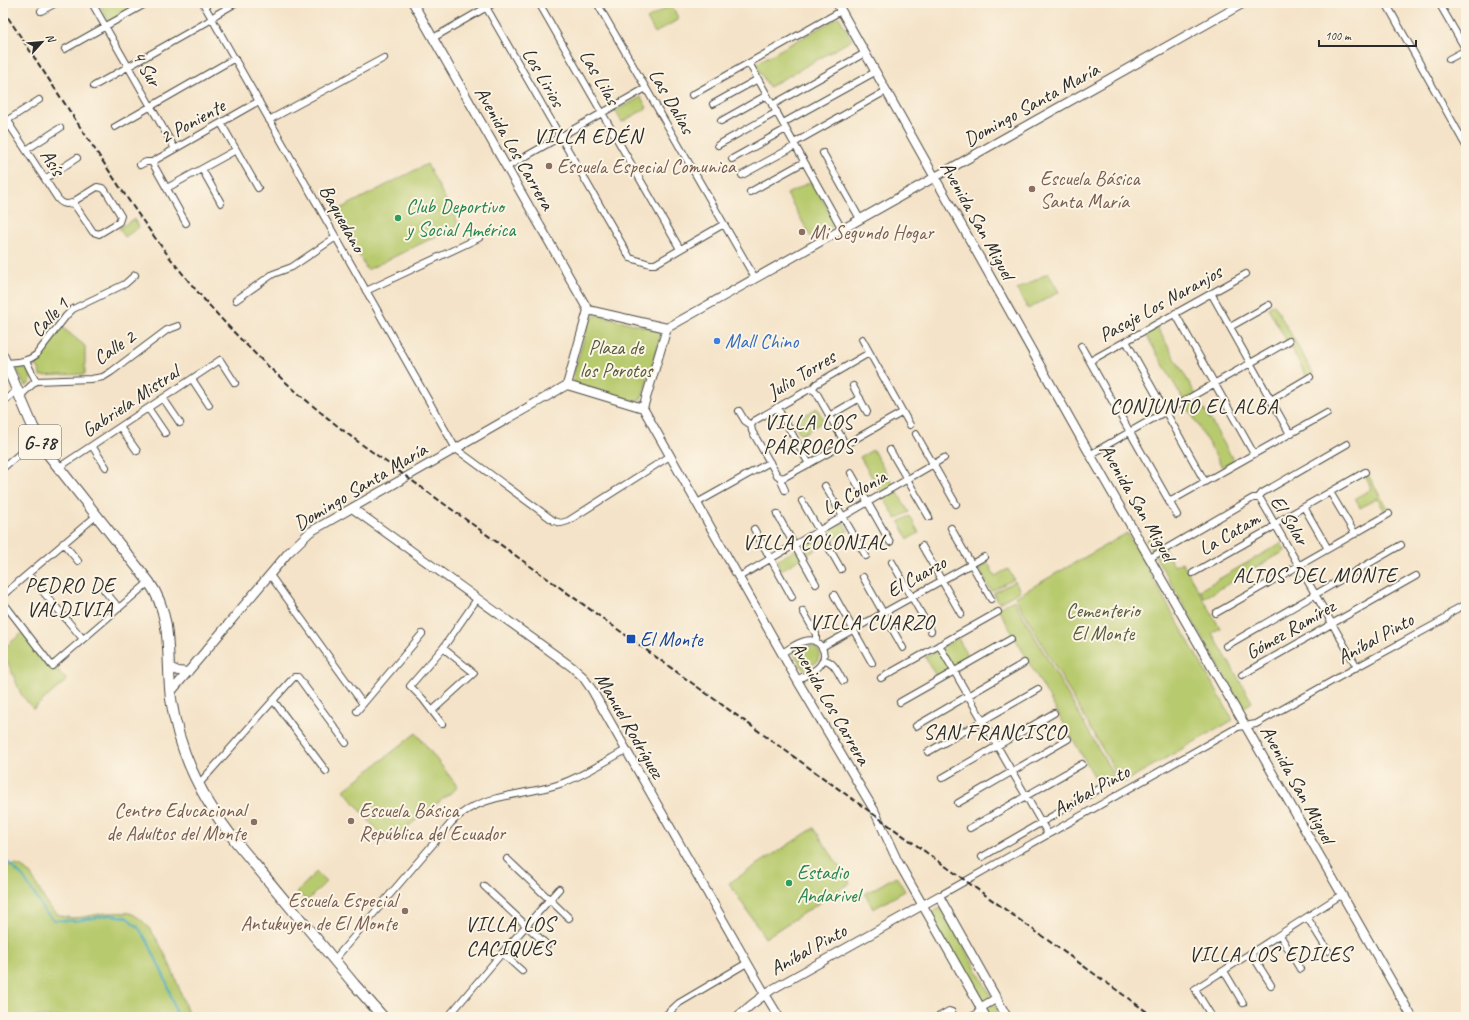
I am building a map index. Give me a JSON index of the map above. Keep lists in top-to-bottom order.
{
  "streets": {
    "main road": ["G-78"],
    "street": [
      "4 Sur",
      "Los Lirios",
      "Las Lilas",
      "Las Dalias",
      "Domingo Santa María",
      "2 Poniente",
      "Avenida Los Carrera",
      "Asís",
      "Baquedano",
      "Avenida San Miguel",
      "Pasaje Los Naranjos",
      "Calle 1",
      "Calle 2",
      "Julio Torres",
      "Gabriela Mistral",
      "La Colonia",
      "El Solar",
      "La Catam",
      "El Cuarzo",
      "Gómez Ramírez",
      "Aníbal Pinto",
      "Manuel Rodríguez"
    ]
  },
  "crossings": [
    ["4 Sur", "2 Poniente"],
    ["Los Lirios", "Las Lilas"],
    ["Los Lirios", "Las Dalias"],
    ["Las Dalias", "Domingo Santa María"],
    ["Domingo Santa María", "Baquedano"],
    ["Domingo Santa María", "Avenida San Miguel"],
    ["Domingo Santa María", "G-78"],
    ["Domingo Santa María", "Manuel Rodríguez"],
    ["2 Poniente", "Baquedano"],
    ["Avenida Los Carrera", "La Colonia"],
    ["Avenida Los Carrera", "Aníbal Pinto"],
    ["Avenida San Miguel", "El Solar"],
    ["Avenida San Miguel", "Aníbal Pinto"],
    ["Calle 1", "G-78"],
    ["Gabriela Mistral", "G-78"],
    ["El Solar", "La Catam"],
    ["El Solar", "Gómez Ramírez"],
    ["El Solar", "Aníbal Pinto"],
    ["Aníbal Pinto", "Manuel Rodríguez"]
  ],
  "districts": [
    "VILLA EDÉN",
    "CONJUNTO EL ALBA",
    "VILLA LOS PÁRROCOS",
    "VILLA COLONIAL",
    "ALTOS DEL MONTE",
    "PEDRO DE VALDIVIA",
    "VILLA CUARZO",
    "SAN FRANCISCO",
    "VILLA LOS CACIQUES",
    "VILLA LOS EDILES"
  ],
  "parks": ["Plaza de los Porotos", "Cementerio El Monte"],
  "places": {
    "other": [
      "Escuela Especial Comunica",
      "Escuela Básica Santa María",
      "Club Deportivo y Social América",
      "Mi Segundo Hogar",
      "Mall Chino",
      "Escuela Básica República del Ecuador",
      "Centro Educacional de Adultos del Monte",
      "Estadio Andarivel",
      "Escuela Especial Antukuyen de El Monte"
    ],
    "transit": ["El Monte"]
  },
  "scale_bar": "100 m",
  "north": "top right"
}
